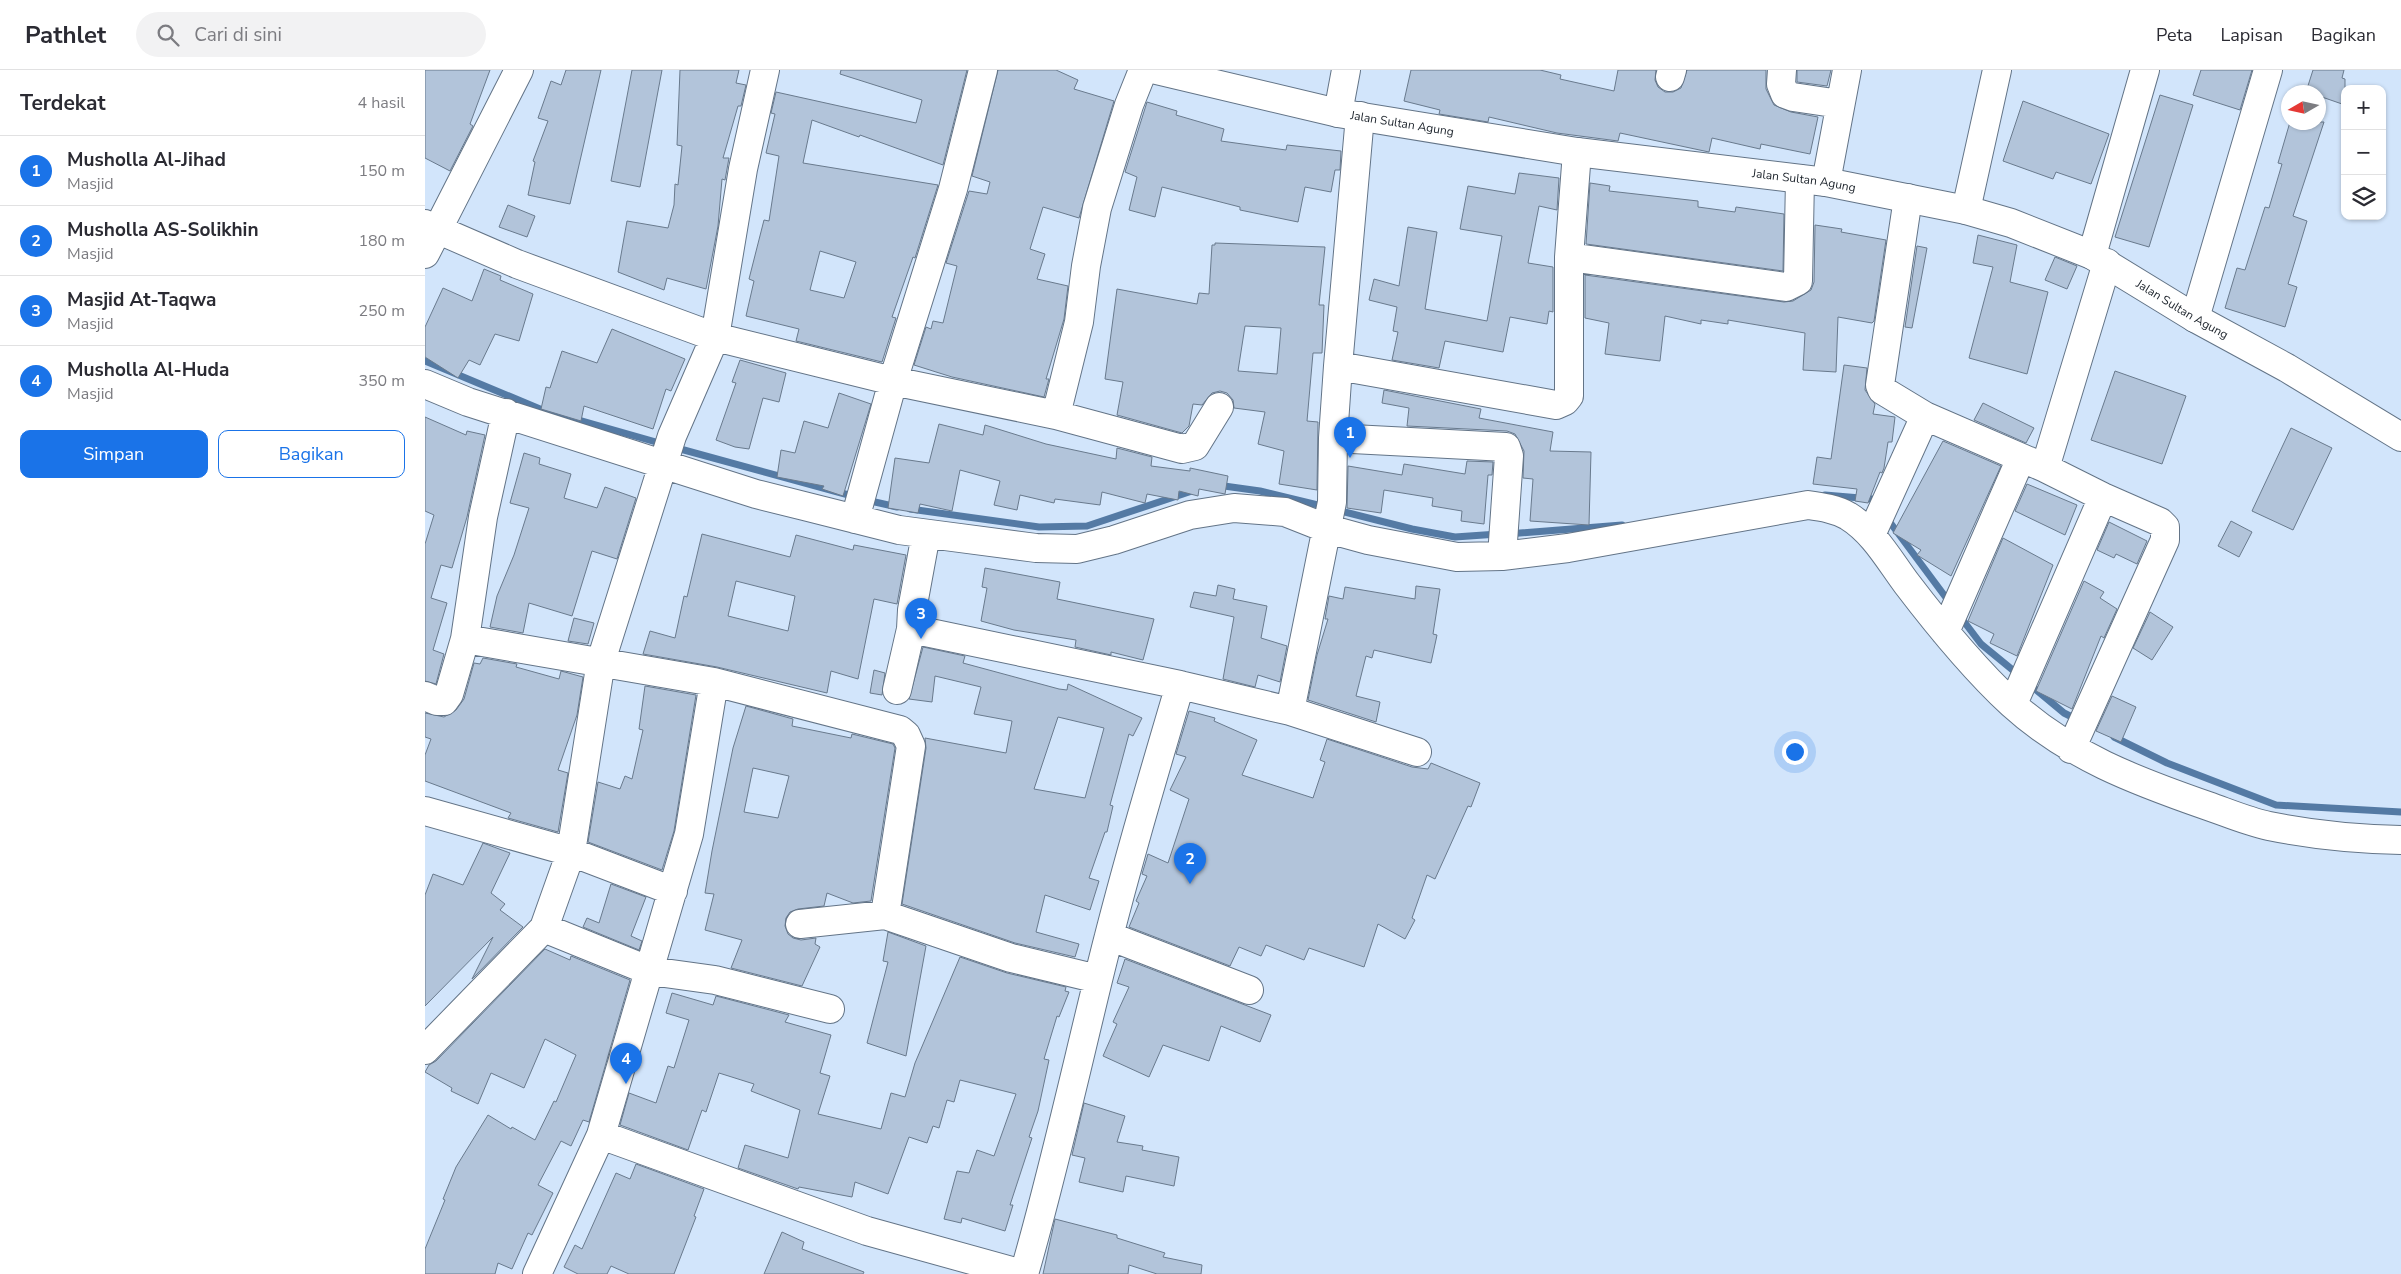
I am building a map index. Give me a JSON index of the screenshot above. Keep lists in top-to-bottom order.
{
  "streets": {
    "street": ["Jalan Sultan Agung"]
  },
  "north": "left",
  "page": {
    "header": "Pathlet",
    "search": "Cari di sini",
    "nav": ["Peta", "Lapisan", "Bagikan"],
    "heading": ["Terdekat", "4 hasil"],
    "map_buttons": ["+", "−"],
    "list": [
      {
        "mark": "1",
        "name": "Musholla Al-Jihad",
        "note": "Masjid",
        "value": "150 m"
      },
      {
        "mark": "2",
        "name": "Musholla AS-Solikhin",
        "note": "Masjid",
        "value": "180 m"
      },
      {
        "mark": "3",
        "name": "Masjid At-Taqwa",
        "note": "Masjid",
        "value": "250 m"
      },
      {
        "mark": "4",
        "name": "Musholla Al-Huda",
        "note": "Masjid",
        "value": "350 m"
      }
    ],
    "buttons": ["Simpan", "Bagikan"],
    "pins": [
      "1",
      "3",
      "2",
      "4"
    ]
  }
}
